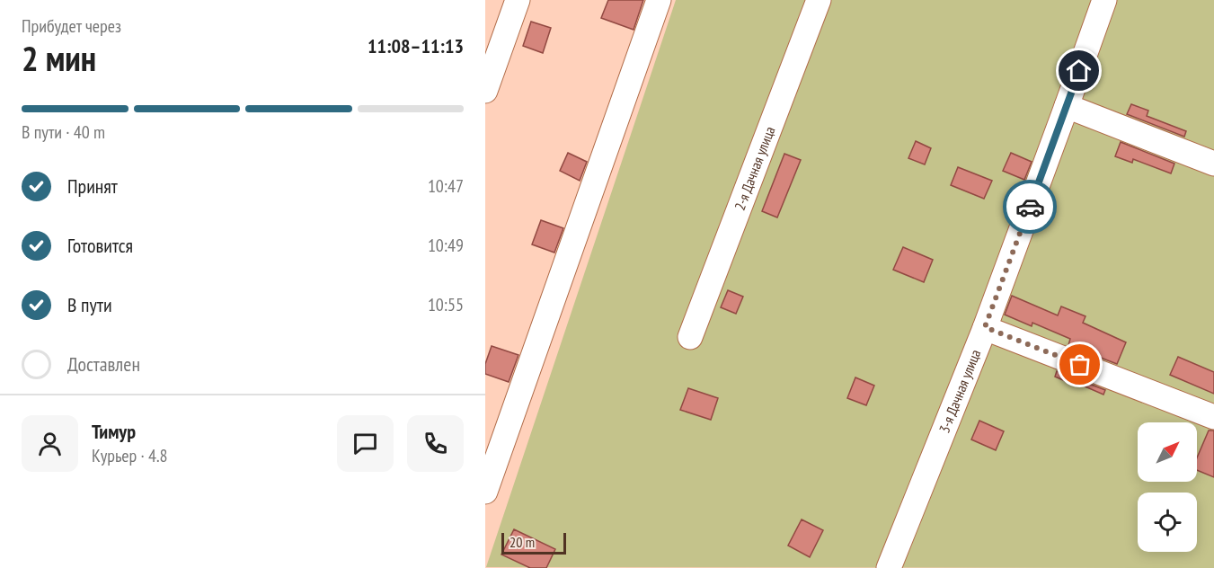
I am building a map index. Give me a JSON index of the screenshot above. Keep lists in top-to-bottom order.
{
  "streets": {
    "street": ["2-я Дачная улица", "3-я Дачная улица"]
  },
  "scale_bar": "20 m",
  "north": "top right",
  "page": {
    "heading": ["2 мин", "Прибудет через", "11:08–11:13"],
    "panel": ["Тимур", "Курьер · 4.8"],
    "bar": "В пути · 40 m",
    "list": [
      ["Принят", "10:47"],
      ["Готовится", "10:49"],
      ["В пути", "10:55"],
      "Доставлен"
    ],
    "scale": "20 m"
  }
}
